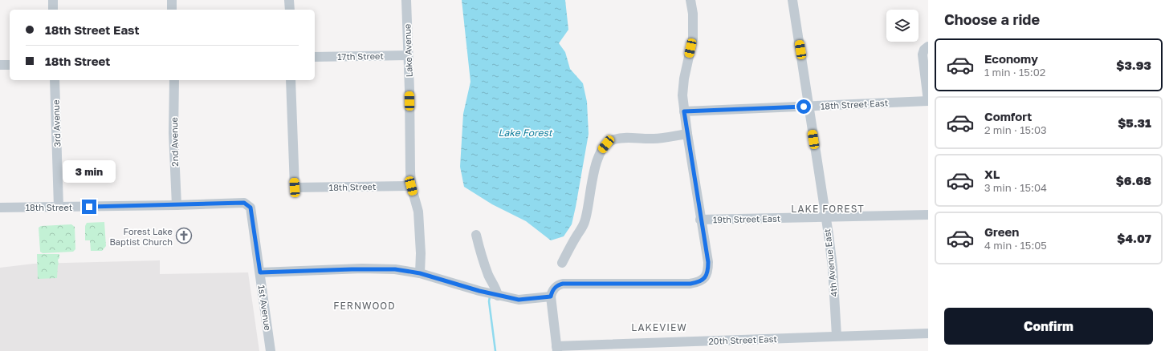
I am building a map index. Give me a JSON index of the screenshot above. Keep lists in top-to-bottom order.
{
  "streets": {
    "street": [
      "Lake Avenue",
      "17th Street",
      "18th Street East",
      "3rd Avenue",
      "2nd Avenue",
      "18th Street",
      "19th Street East",
      "4th Avenue East",
      "1st Avenue",
      "20th Street East"
    ]
  },
  "crossings": [
    ["Lake Avenue", "17th Street"],
    ["Lake Avenue", "18th Street"],
    ["18th Street East", "4th Avenue East"],
    ["3rd Avenue", "18th Street"],
    ["2nd Avenue", "18th Street"],
    ["18th Street", "1st Avenue"],
    ["19th Street East", "4th Avenue East"],
    ["4th Avenue East", "20th Street East"]
  ],
  "districts": ["LAKE FOREST", "FERNWOOD", "LAKEVIEW"],
  "water": ["Lake Forest"],
  "places": {
    "church": ["Forest Lake Baptist Church"]
  },
  "page": {
    "heading": "Choose a ride",
    "banner": ["18th Street East", "18th Street"],
    "list": [
      {
        "name": "Economy",
        "note": "1 min · 15:02",
        "value": "$3.93"
      },
      {
        "name": "Comfort",
        "note": "2 min · 15:03",
        "value": "$5.31"
      },
      {
        "name": "XL",
        "note": "3 min · 15:04",
        "value": "$6.68"
      },
      {
        "name": "Green",
        "note": "4 min · 15:05",
        "value": "$4.07"
      }
    ],
    "bubble": "3 min",
    "buttons": "Confirm"
  }
}
